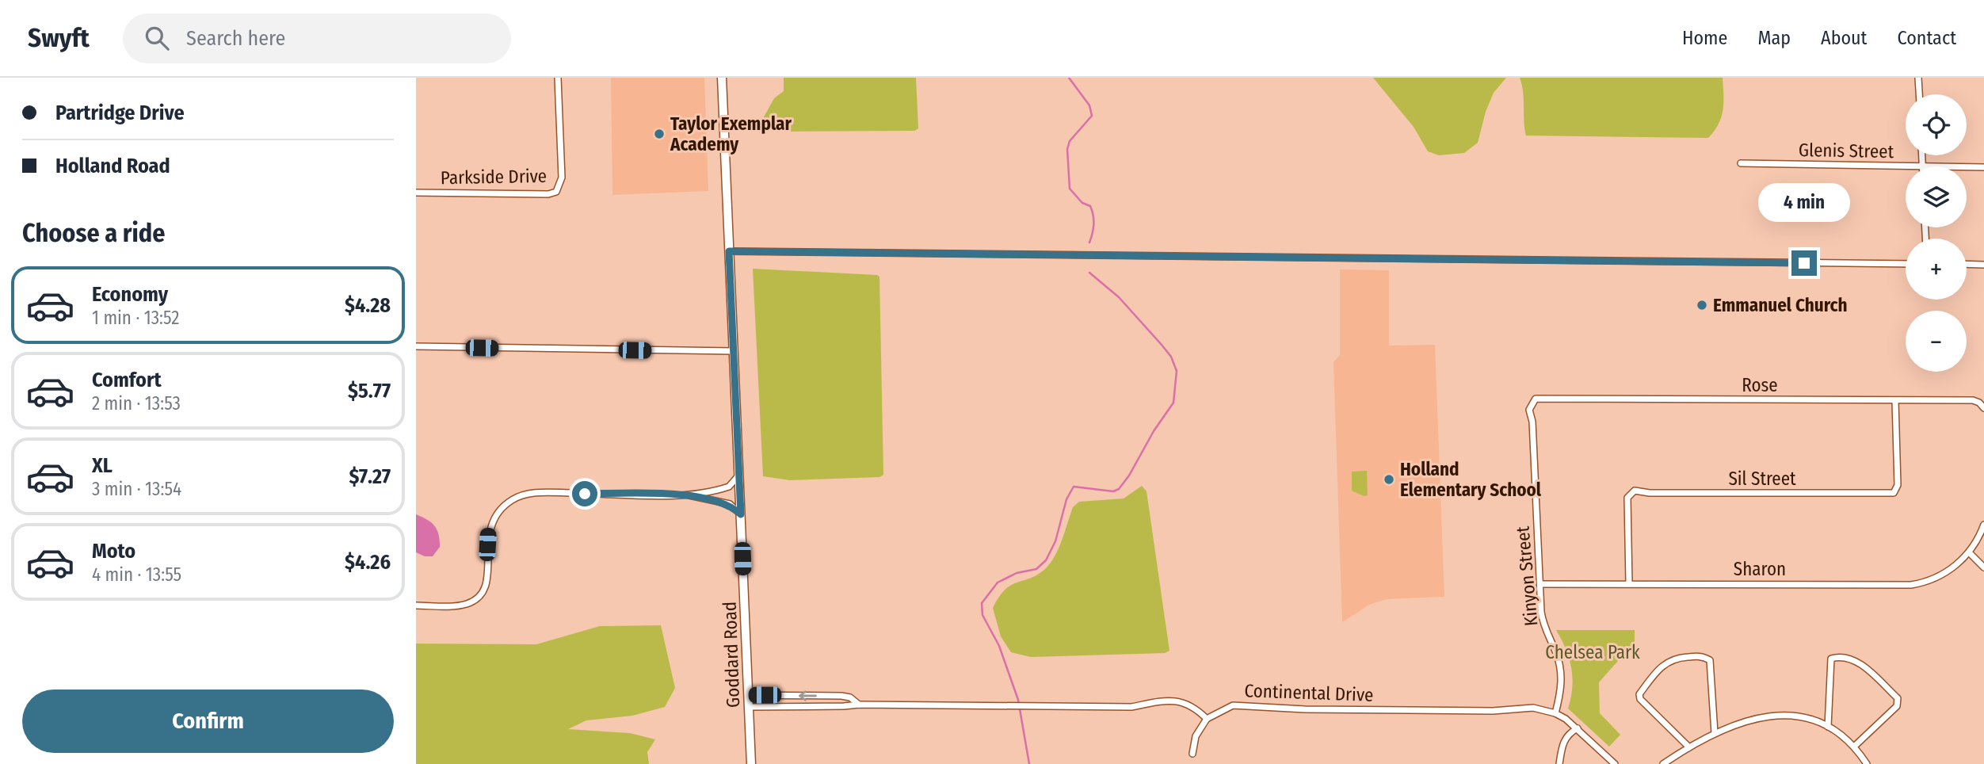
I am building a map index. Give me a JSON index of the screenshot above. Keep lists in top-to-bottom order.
{
  "streets": {
    "main road": ["Goddard Road"],
    "street": [
      "Glenis Street",
      "Parkside Drive",
      "Rose",
      "Sil Street",
      "Sharon",
      "Kinyon Street",
      "Continental Drive"
    ]
  },
  "crossings": [
    ["Rose", "Sil Street"],
    ["Rose", "Kinyon Street"],
    ["Sil Street", "Sharon"],
    ["Sharon", "Kinyon Street"],
    ["Kinyon Street", "Continental Drive"]
  ],
  "parks": ["Chelsea Park"],
  "places": ["Taylor Exemplar Academy", "Emmanuel Church", "Holland Elementary School"],
  "page": {
    "header": "Swyft",
    "search": "Search here",
    "nav": [
      "Home",
      "Map",
      "About",
      "Contact"
    ],
    "banner": ["Partridge Drive", "Holland Road"],
    "map_buttons": ["+", "−"],
    "bubble": "4 min",
    "heading": "Choose a ride",
    "list": [
      {
        "name": "Economy",
        "note": "1 min · 13:52",
        "value": "$4.28"
      },
      {
        "name": "Comfort",
        "note": "2 min · 13:53",
        "value": "$5.77"
      },
      {
        "name": "XL",
        "note": "3 min · 13:54",
        "value": "$7.27"
      },
      {
        "name": "Moto",
        "note": "4 min · 13:55",
        "value": "$4.26"
      }
    ],
    "buttons": "Confirm"
  }
}
